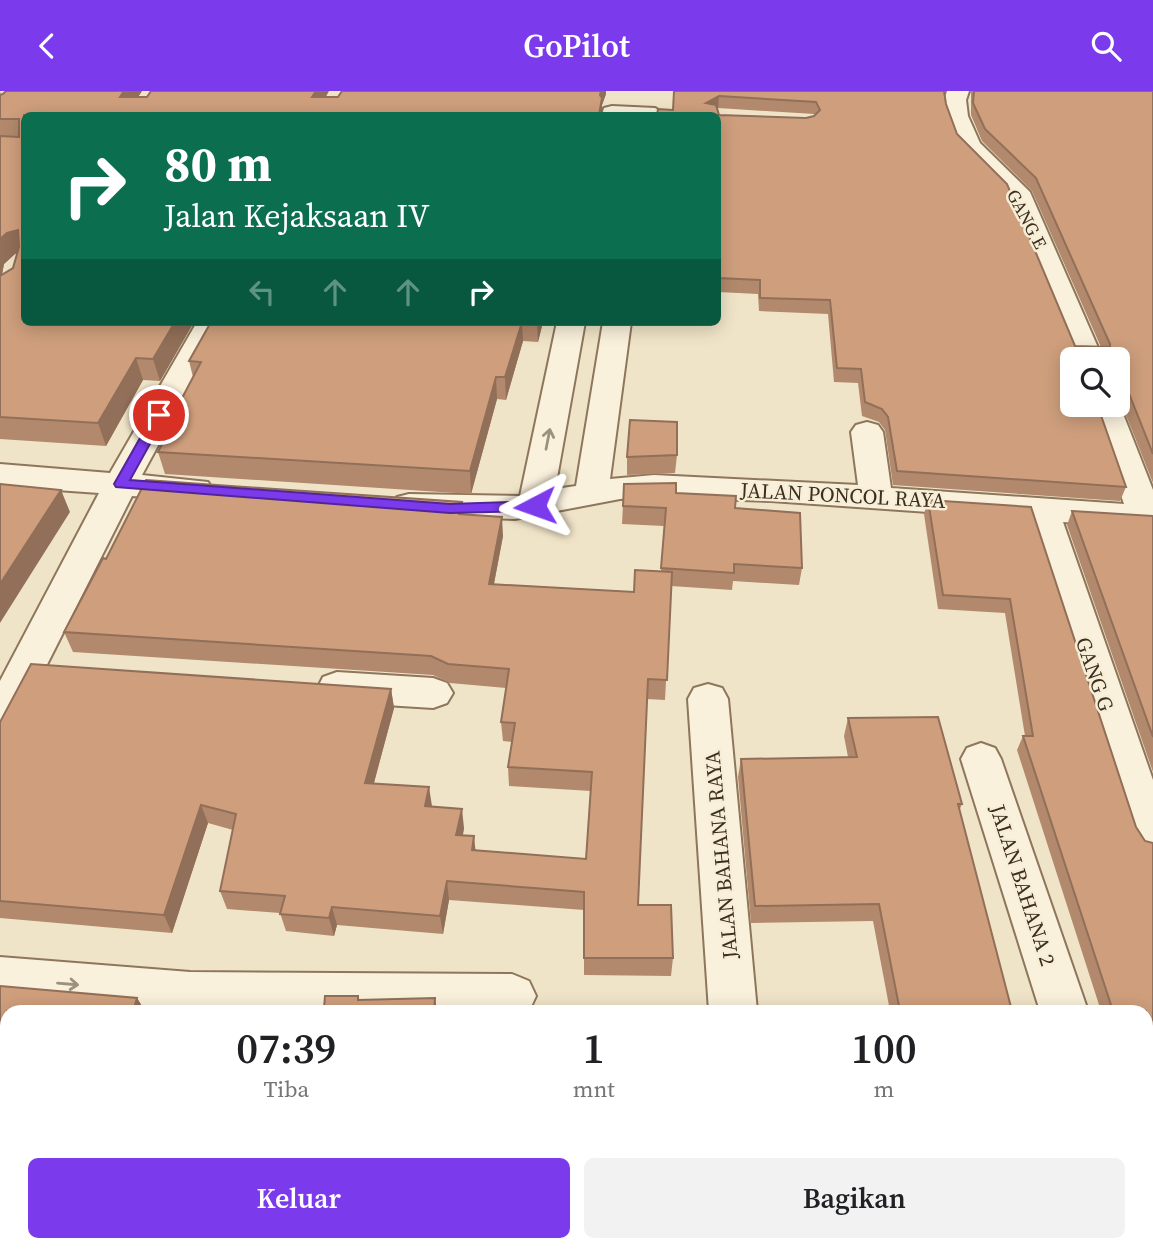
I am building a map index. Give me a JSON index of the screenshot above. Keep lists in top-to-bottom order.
{
  "streets": {
    "street": [
      "GANG E",
      "JALAN PONCOL RAYA",
      "GANG G",
      "JALAN BAHANA RAYA",
      "JALAN BAHANA 2"
    ]
  },
  "crossings": [
    ["JALAN PONCOL RAYA", "GANG G"]
  ],
  "page": {
    "header": "GoPilot",
    "turn": ["80 m", "Jalan Kejaksaan IV"],
    "eta": [
      "07:39",
      "Tiba",
      "1",
      "mnt",
      "100",
      "m"
    ],
    "buttons": ["Keluar", "Bagikan"]
  }
}
